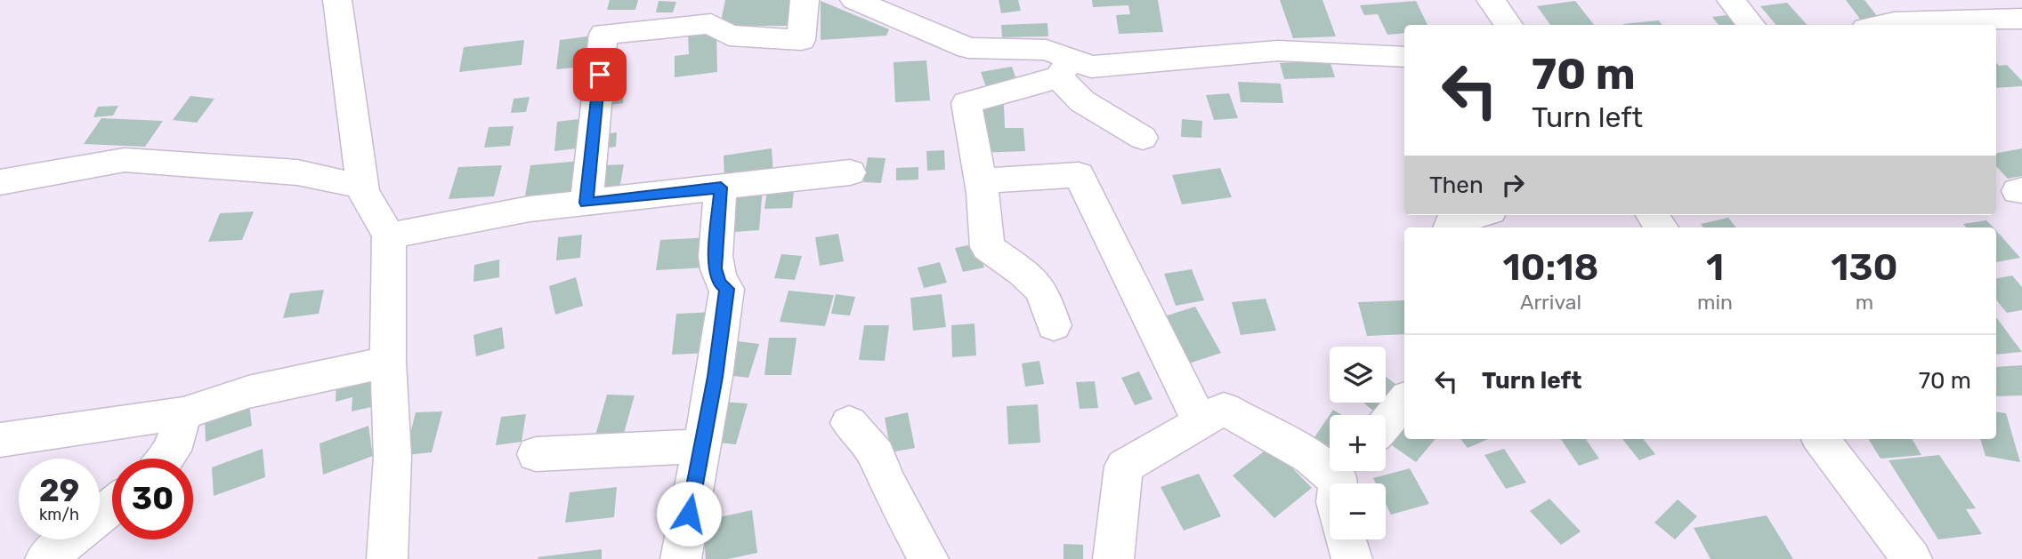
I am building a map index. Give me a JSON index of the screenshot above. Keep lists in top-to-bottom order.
{
  "page": {
    "turn": ["70 m", "Turn left"],
    "then": "Then",
    "eta": [
      "10:18",
      "Arrival",
      "1",
      "min",
      "130",
      "m"
    ],
    "list": [
      {
        "name": "Turn left",
        "value": "70 m"
      }
    ],
    "map_buttons": ["+", "−"],
    "speed": "29 km/h",
    "limit": "30"
  }
}
